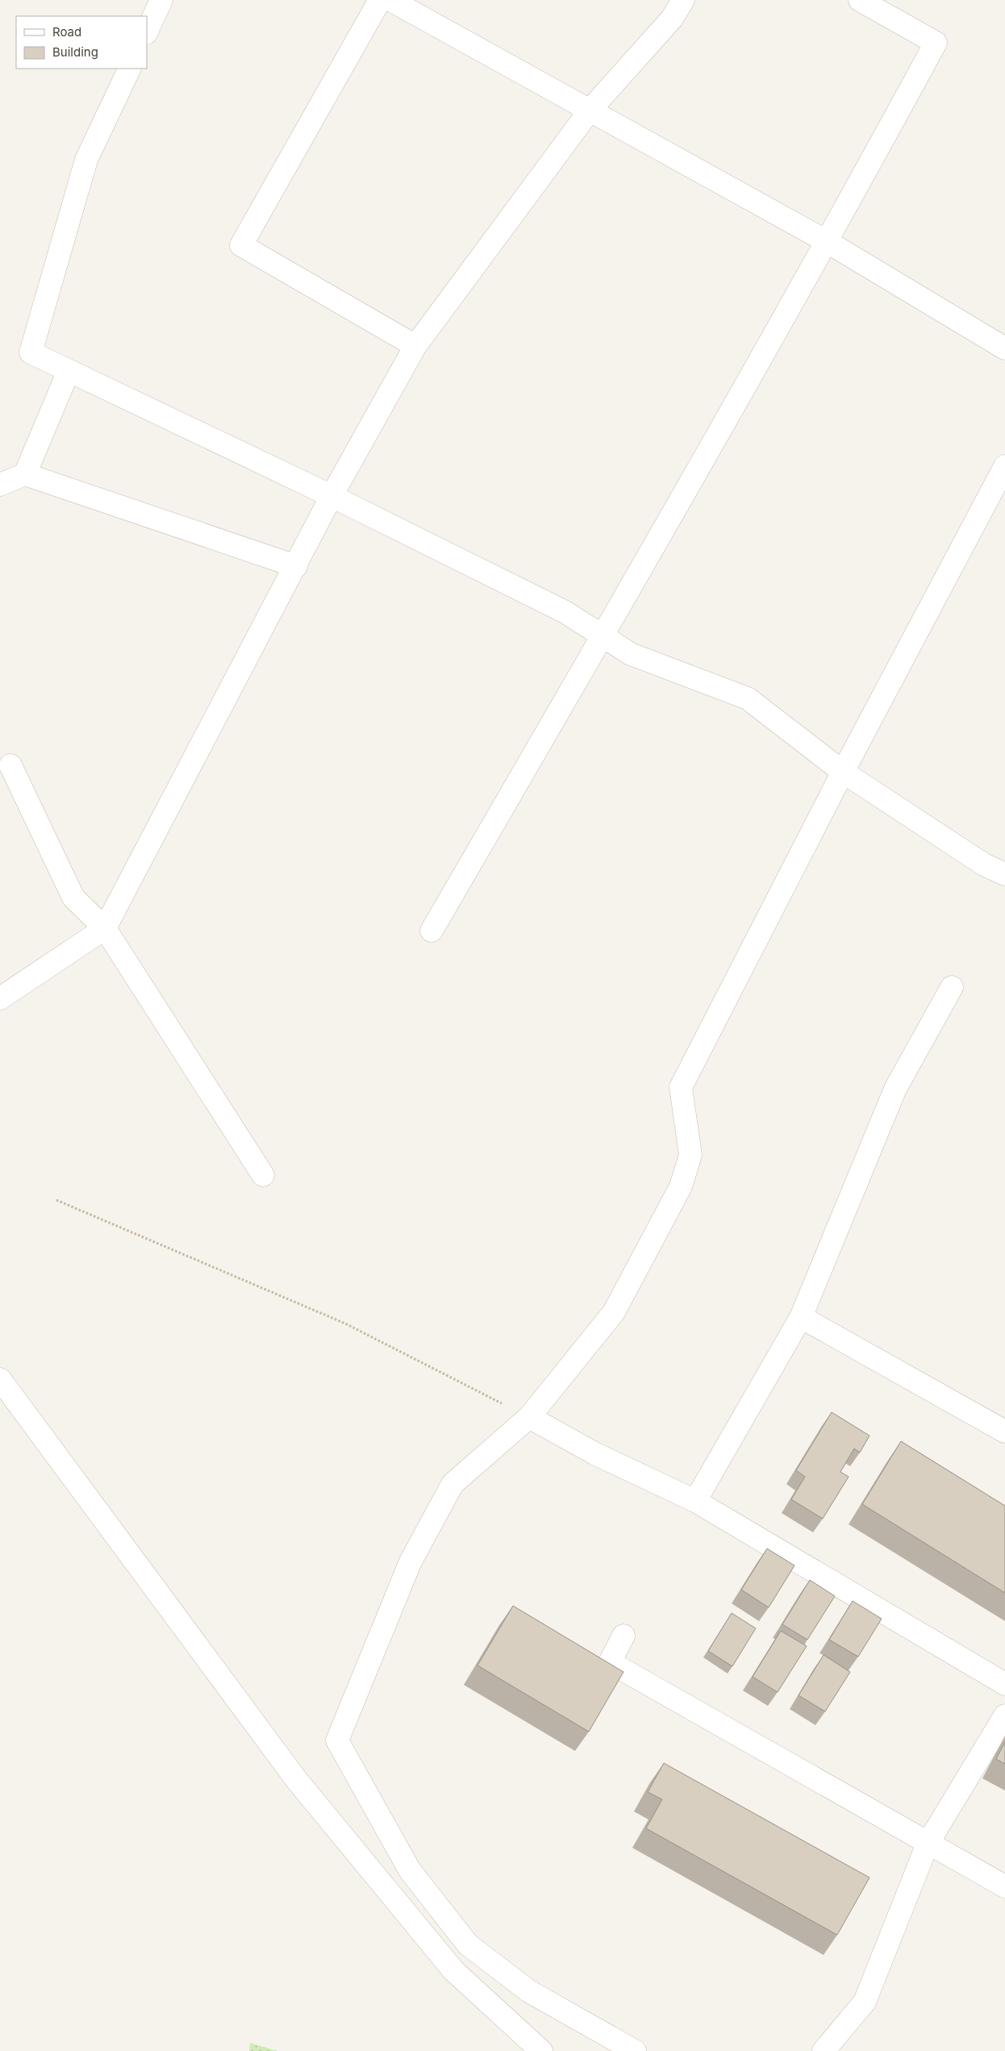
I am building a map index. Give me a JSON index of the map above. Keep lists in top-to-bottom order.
{
  "legend": ["Road", "Building"]
}
